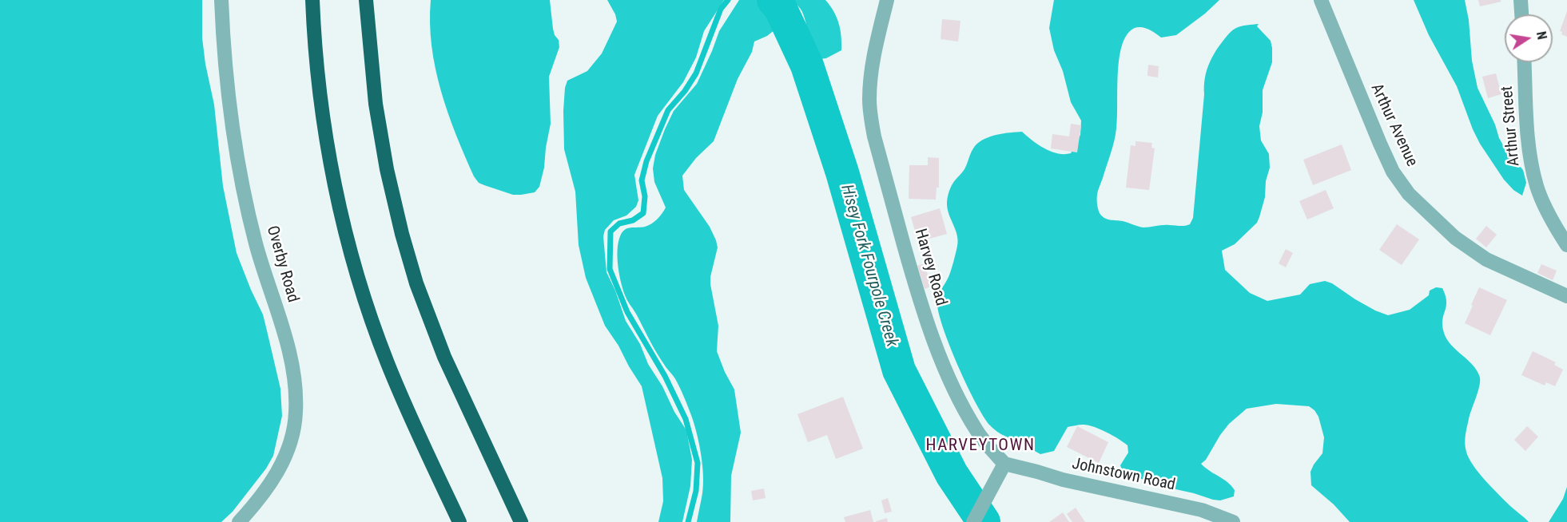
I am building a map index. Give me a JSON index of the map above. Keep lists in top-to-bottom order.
{
  "streets": {
    "street": [
      "Arthur Avenue",
      "Arthur Street",
      "Overby Road",
      "Harvey Road",
      "Johnstown Road"
    ]
  },
  "crossings": [
    ["Harvey Road", "Johnstown Road"]
  ],
  "districts": ["HARVEYTOWN"],
  "water": ["Hisey Fork Fourpole Creek"],
  "north": "right"
}
